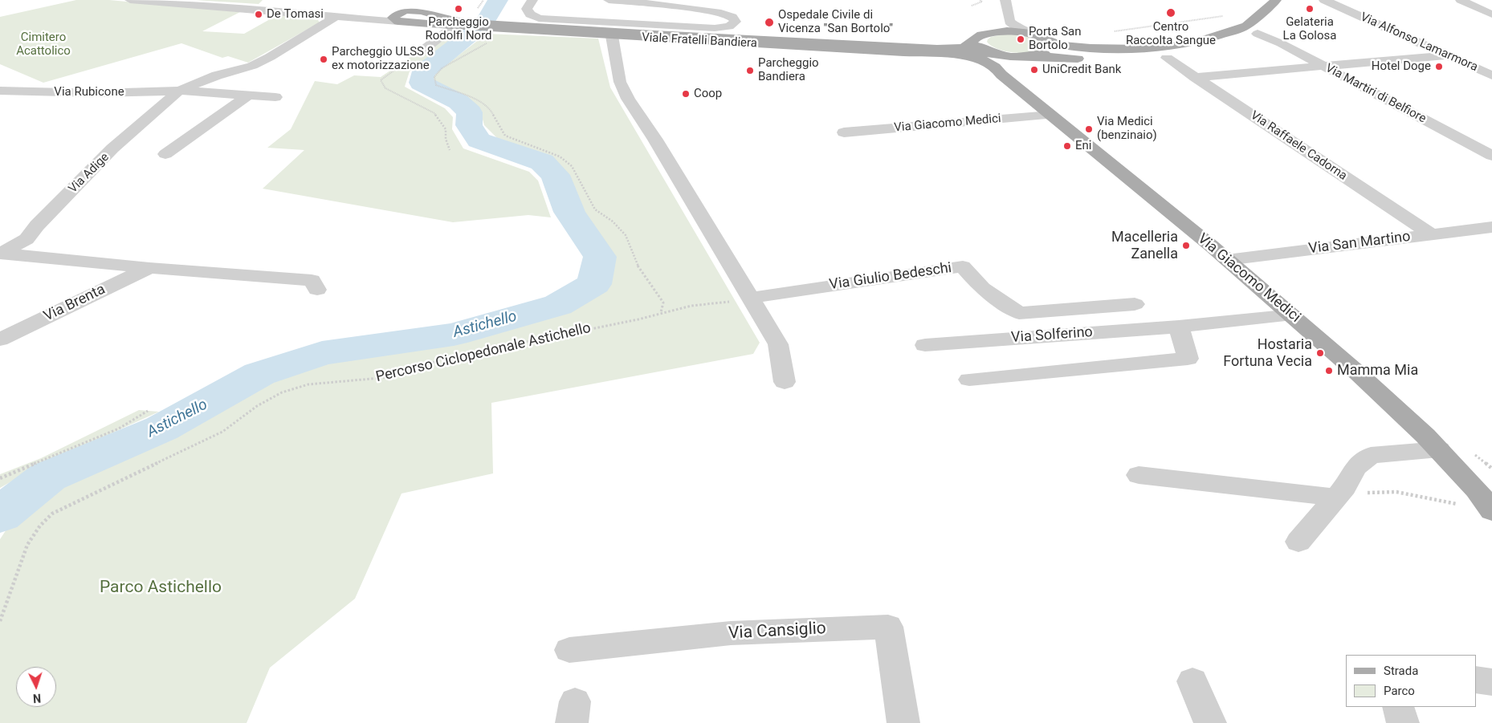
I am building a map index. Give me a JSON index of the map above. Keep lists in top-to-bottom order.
{
  "streets": {
    "main road": ["Viale Fratelli Bandiera", "Via Giacomo Medici"],
    "street": [
      "Via Alfonso Lamarmora",
      "Via Rubicone",
      "Via Martiri di Belfiore",
      "Via Raffaele Cadorna",
      "Via Adige",
      "Via San Martino",
      "Via Giulio Bedeschi",
      "Via Brenta",
      "Via Solferino",
      "Via Cansiglio"
    ],
    "path": ["Percorso Ciclopedonale Astichello"]
  },
  "crossings": [
    ["Viale Fratelli Bandiera", "Via Giacomo Medici"],
    ["Viale Fratelli Bandiera", "Via Adige"],
    ["Via Rubicone", "Via Adige"],
    ["Via Giacomo Medici", "Via San Martino"],
    ["Via Giacomo Medici", "Via Solferino"],
    ["Via Raffaele Cadorna", "Via San Martino"],
    ["Via Adige", "Via Brenta"],
    ["Via Giulio Bedeschi", "Percorso Ciclopedonale Astichello"]
  ],
  "water": ["Astichello"],
  "parks": ["Cimitero Acattolico", "Parco Astichello"],
  "places": [
    "Parcheggio Rodolfi Nord",
    "Gelateria La Golosa",
    "Centro Raccolta Sangue",
    "De Tomasi",
    "Ospedale Civile di Vicenza \"San Bortolo\"",
    "Porta San Bortolo",
    "Parcheggio ULSS 8 ex motorizzazione",
    "Hotel Doge",
    "UniCredit Bank",
    "Parcheggio Bandiera",
    "Coop",
    "Via Medici (benzinaio)",
    "Eni",
    "Macelleria Zanella",
    "Hostaria Fortuna Vecia",
    "Mamma Mia"
  ],
  "legend": ["Strada", "Parco"],
  "north": "bottom"
}
